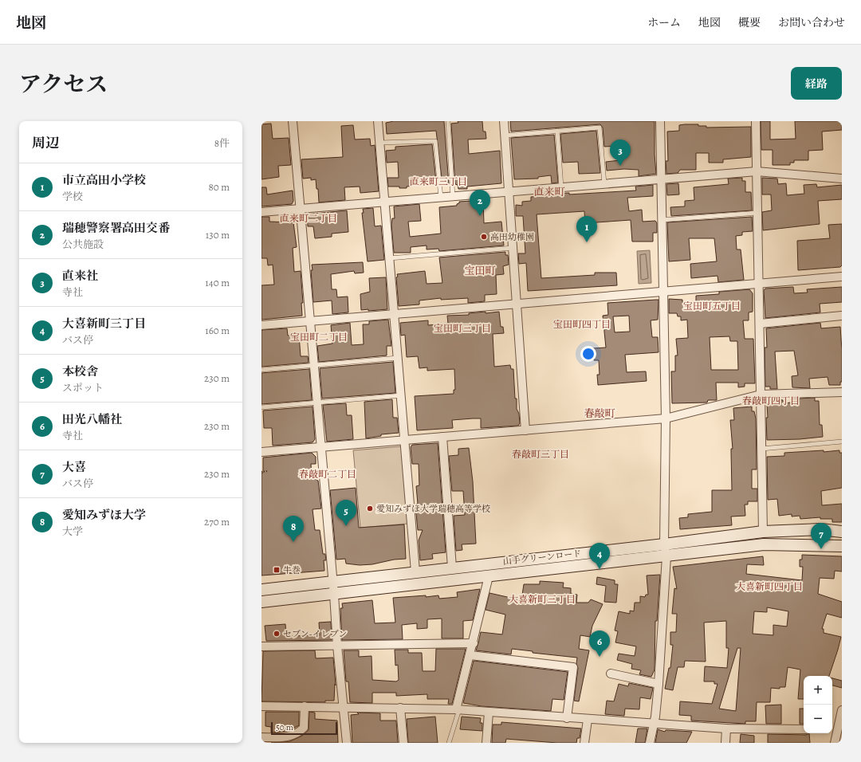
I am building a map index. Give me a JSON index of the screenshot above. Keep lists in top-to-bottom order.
{
  "streets": {
    "street": ["山手グリーンロード"]
  },
  "districts": [
    "直来町三丁目",
    "直来町",
    "直来町二丁目",
    "宝田町",
    "宝田町五丁目",
    "宝田町四丁目",
    "宝田町三丁目",
    "宝田町二丁目",
    "春敲町四丁目",
    "春敲町",
    "春敲町三丁目",
    "春敲町二丁目",
    "大喜新町四丁目",
    "大喜新町三丁目"
  ],
  "places": {
    "other": ["高田幼稚園", "愛知みずほ大学瑞穂高等学校", "セブン-イレブン"],
    "transit": ["牛巻"]
  },
  "scale_bar": "50 m",
  "page": {
    "header": "地図",
    "nav": [
      "ホーム",
      "地図",
      "概要",
      "お問い合わせ"
    ],
    "title": "アクセス",
    "buttons": "経路",
    "heading": ["周辺", "8件"],
    "pins": [
      "3",
      "2",
      "1",
      "5",
      "8",
      "7",
      "4",
      "6"
    ],
    "list": [
      {
        "mark": "1",
        "name": "市立高田小学校",
        "note": "学校",
        "value": "80 m"
      },
      {
        "mark": "2",
        "name": "瑞穂警察署高田交番",
        "note": "公共施設",
        "value": "130 m"
      },
      {
        "mark": "3",
        "name": "直来社",
        "note": "寺社",
        "value": "140 m"
      },
      {
        "mark": "4",
        "name": "大喜新町三丁目",
        "note": "バス停",
        "value": "160 m"
      },
      {
        "mark": "5",
        "name": "本校舎",
        "note": "スポット",
        "value": "230 m"
      },
      {
        "mark": "6",
        "name": "田光八幡社",
        "note": "寺社",
        "value": "230 m"
      },
      {
        "mark": "7",
        "name": "大喜",
        "note": "バス停",
        "value": "230 m"
      },
      {
        "mark": "8",
        "name": "愛知みずほ大学",
        "note": "大学",
        "value": "270 m"
      }
    ],
    "map_buttons": ["+", "−"],
    "scale": "50 m"
  }
}
